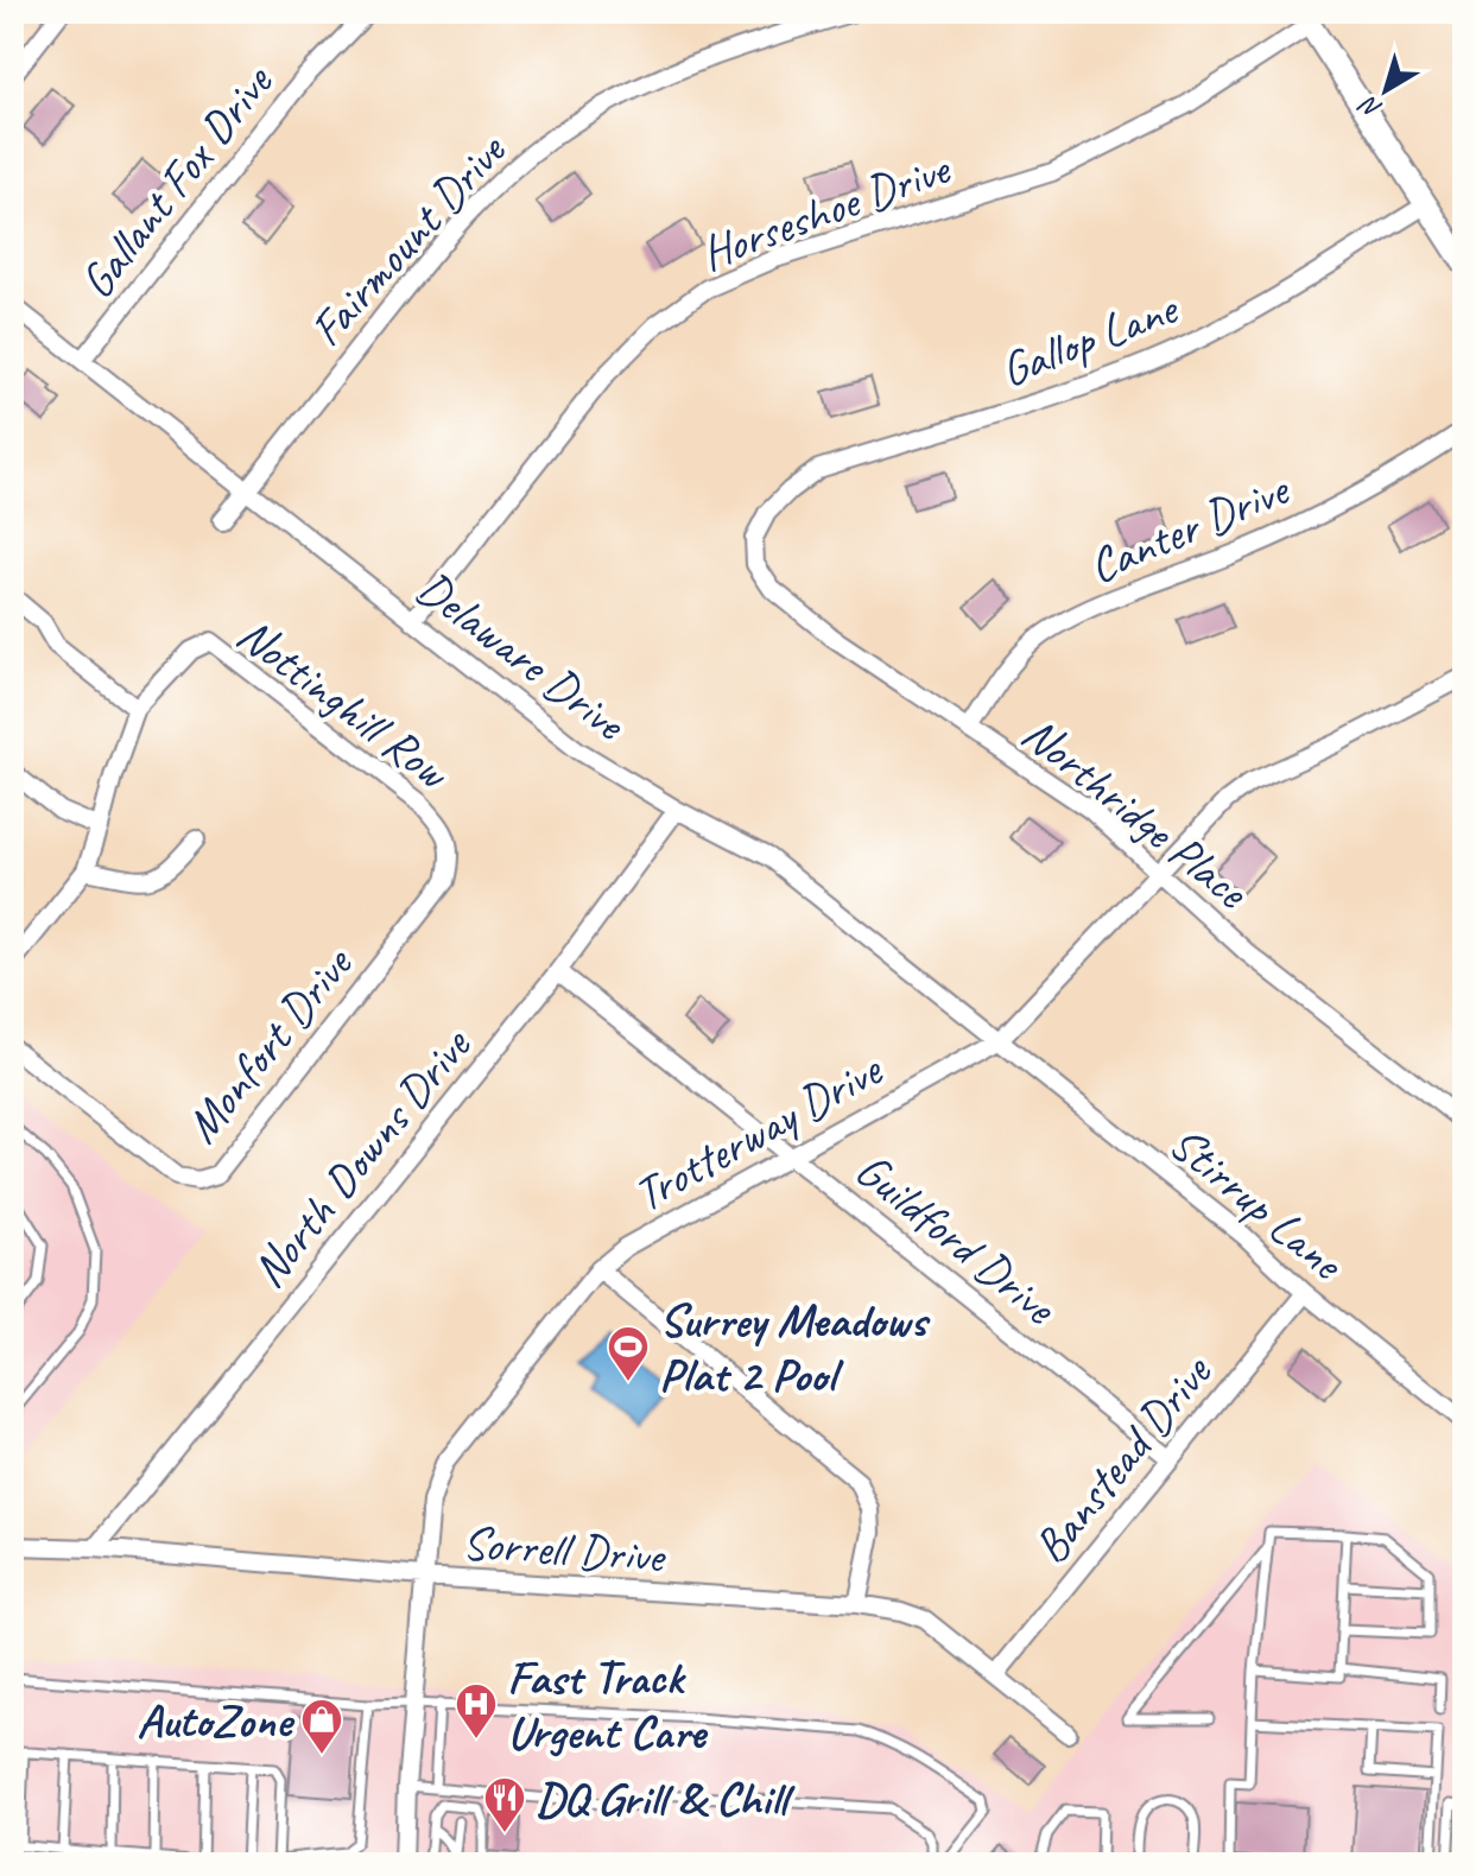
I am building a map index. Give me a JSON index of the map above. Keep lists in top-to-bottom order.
{
  "streets": {
    "street": [
      "Gallant Fox Drive",
      "Horseshoe Drive",
      "Fairmount Drive",
      "Gallop Lane",
      "Canter Drive",
      "Delaware Drive",
      "Nottinghill Row",
      "Northridge Place",
      "Monfort Drive",
      "Trotterway Drive",
      "North Downs Drive",
      "Stirrup Lane",
      "Guildford Drive",
      "Banstead Drive",
      "Sorrell Drive"
    ]
  },
  "crossings": [
    ["Gallant Fox Drive", "Delaware Drive"],
    ["Horseshoe Drive", "Delaware Drive"],
    ["Fairmount Drive", "Delaware Drive"],
    ["Gallop Lane", "Northridge Place"],
    ["Canter Drive", "Northridge Place"],
    ["Delaware Drive", "Trotterway Drive"],
    ["Delaware Drive", "North Downs Drive"],
    ["Delaware Drive", "Stirrup Lane"],
    ["Nottinghill Row", "Monfort Drive"],
    ["Northridge Place", "Trotterway Drive"],
    ["Trotterway Drive", "Stirrup Lane"],
    ["Trotterway Drive", "Guildford Drive"],
    ["Trotterway Drive", "Sorrell Drive"],
    ["North Downs Drive", "Guildford Drive"],
    ["North Downs Drive", "Sorrell Drive"],
    ["Stirrup Lane", "Banstead Drive"],
    ["Guildford Drive", "Banstead Drive"],
    ["Banstead Drive", "Sorrell Drive"]
  ],
  "places": {
    "sports": ["Surrey Meadows Plat 2 Pool"],
    "hospital": ["Fast Track Urgent Care"],
    "shop": ["AutoZone"],
    "restaurant": ["DQ Grill & Chill"]
  },
  "north": "bottom left"
}
